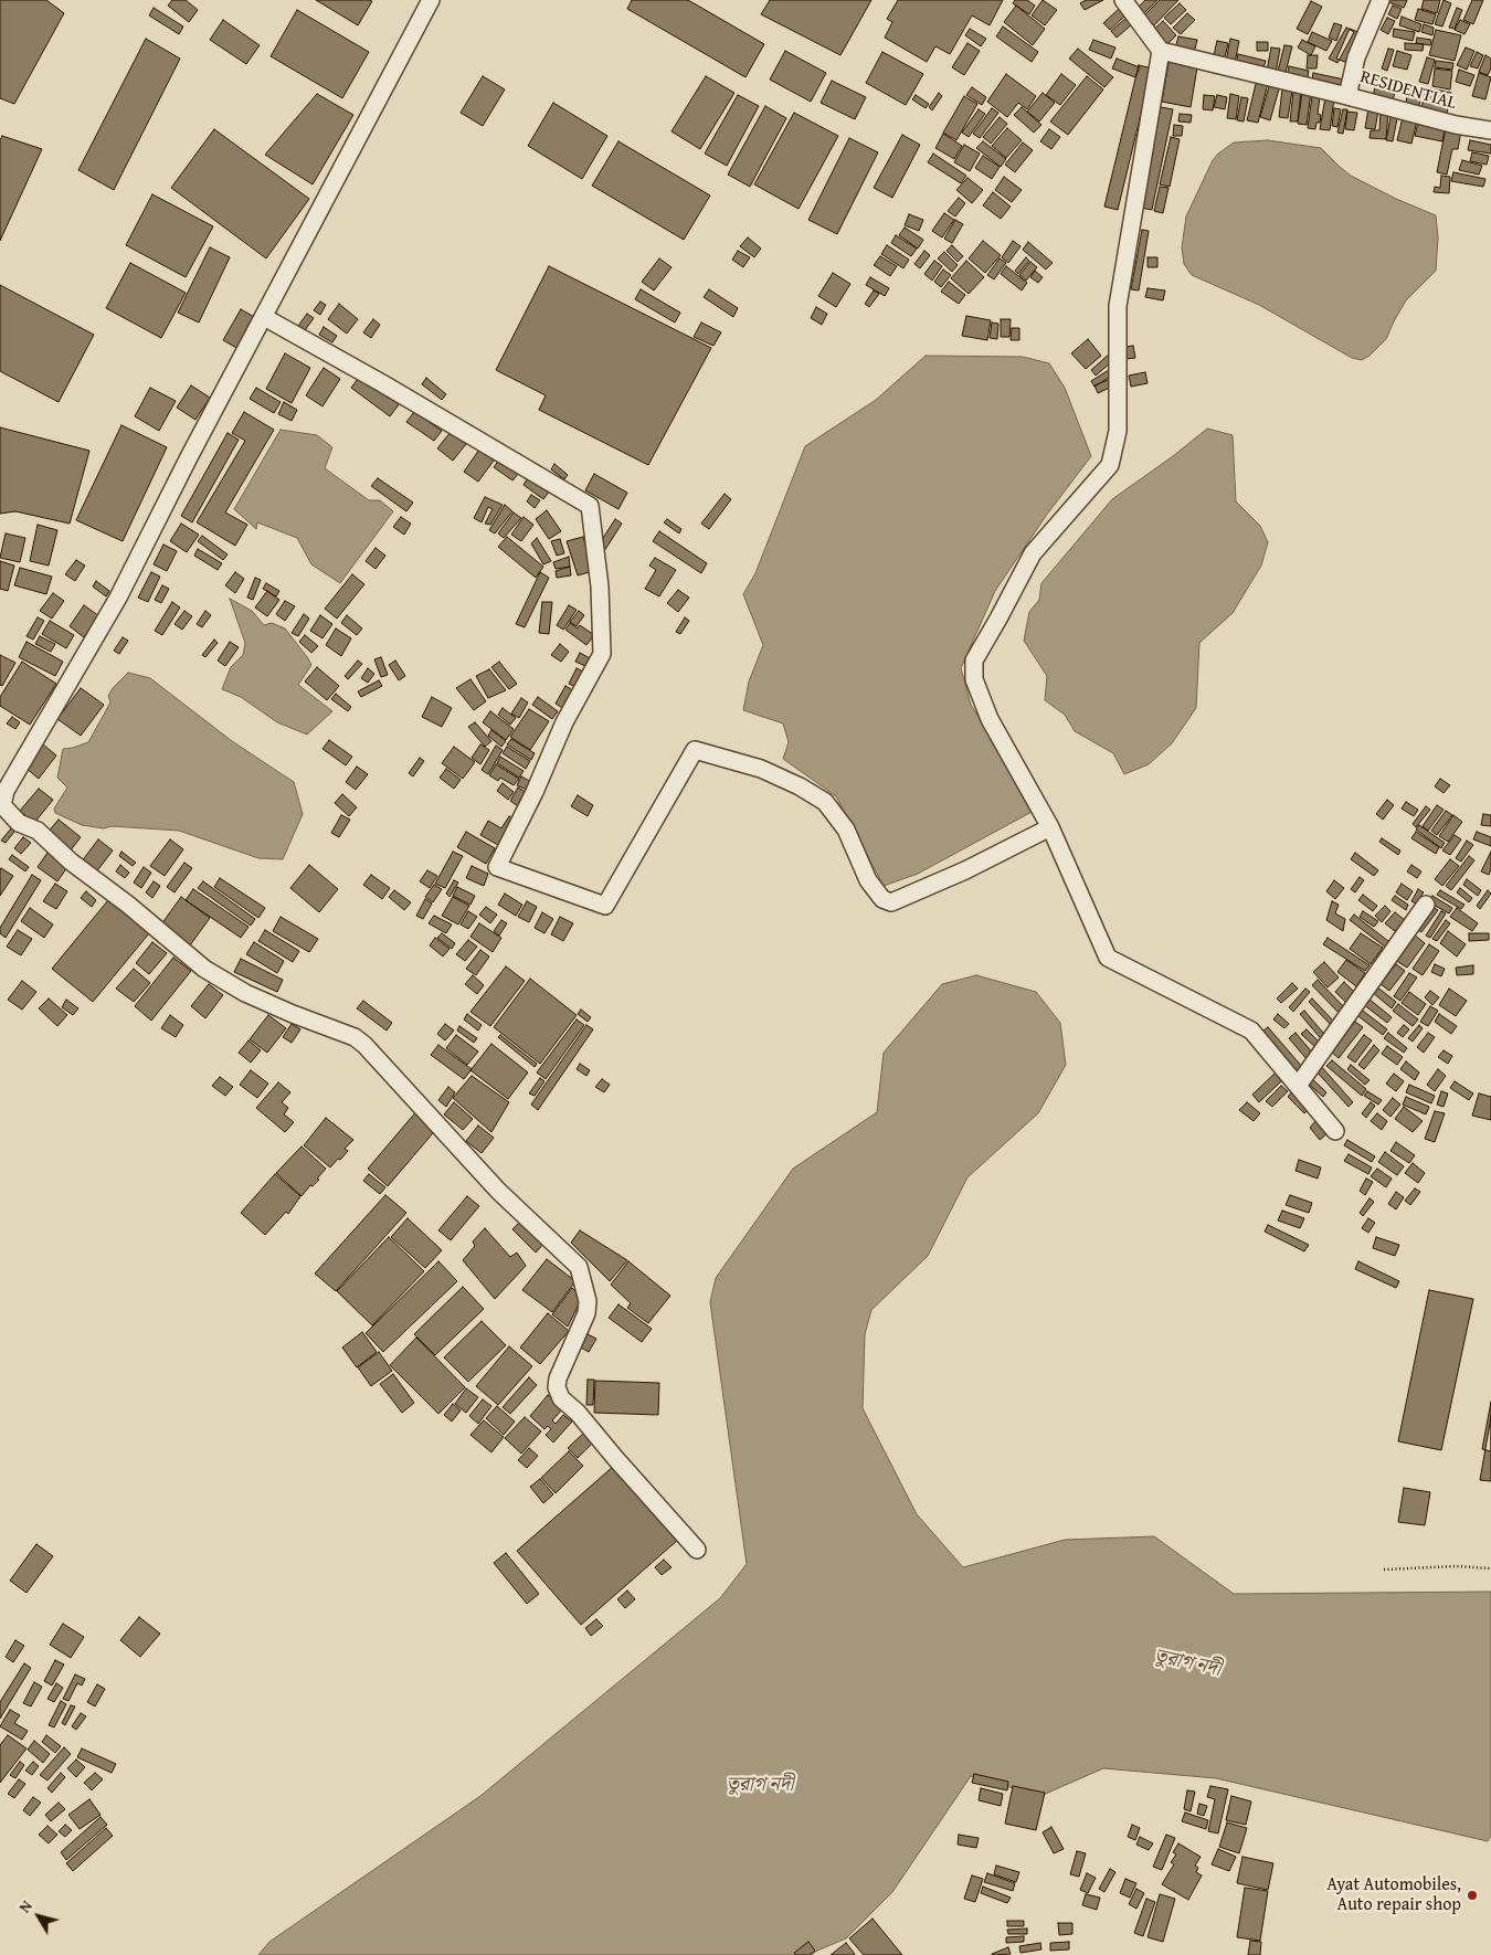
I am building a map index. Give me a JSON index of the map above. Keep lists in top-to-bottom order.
{
  "streets": {
    "street": ["RESIDENTIAL"]
  },
  "water": ["তুরাগ নদী"],
  "places": ["Ayat Automobiles, Auto repair shop"],
  "north": "top left"
}
